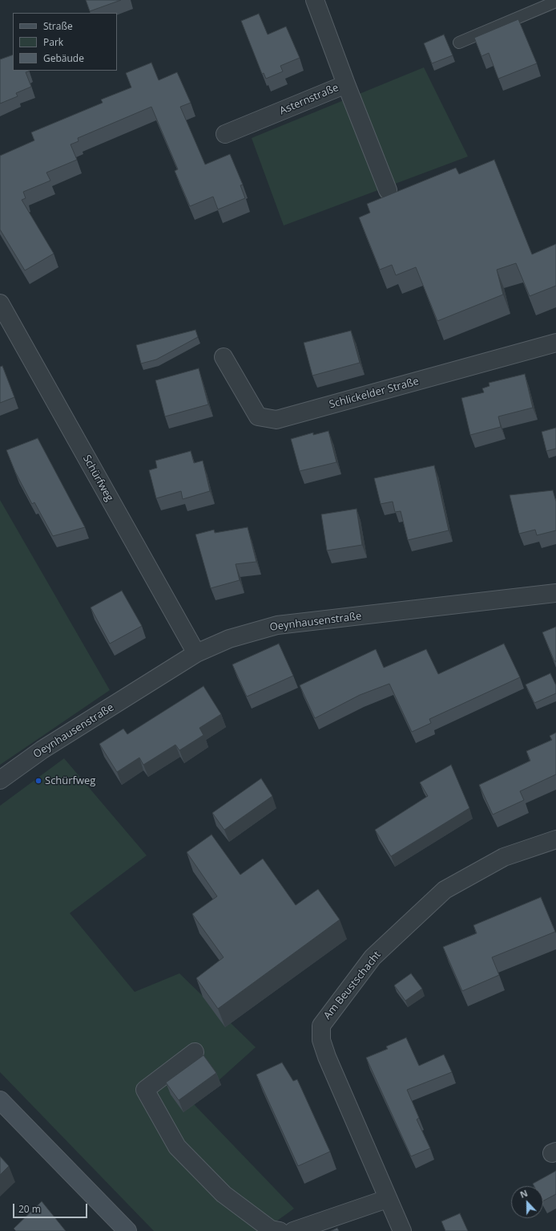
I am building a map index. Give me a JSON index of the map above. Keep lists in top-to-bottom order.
{
  "streets": {
    "street": [
      "Asternstraße",
      "Schlickelder Straße",
      "Schürfweg",
      "Oeynhausenstraße",
      "Am Beustschacht"
    ]
  },
  "crossings": [
    ["Schürfweg", "Oeynhausenstraße"]
  ],
  "places": ["Schürfweg"],
  "legend": ["Straße", "Park", "Gebäude"],
  "scale_bar": "20 m",
  "north": "top"
}
